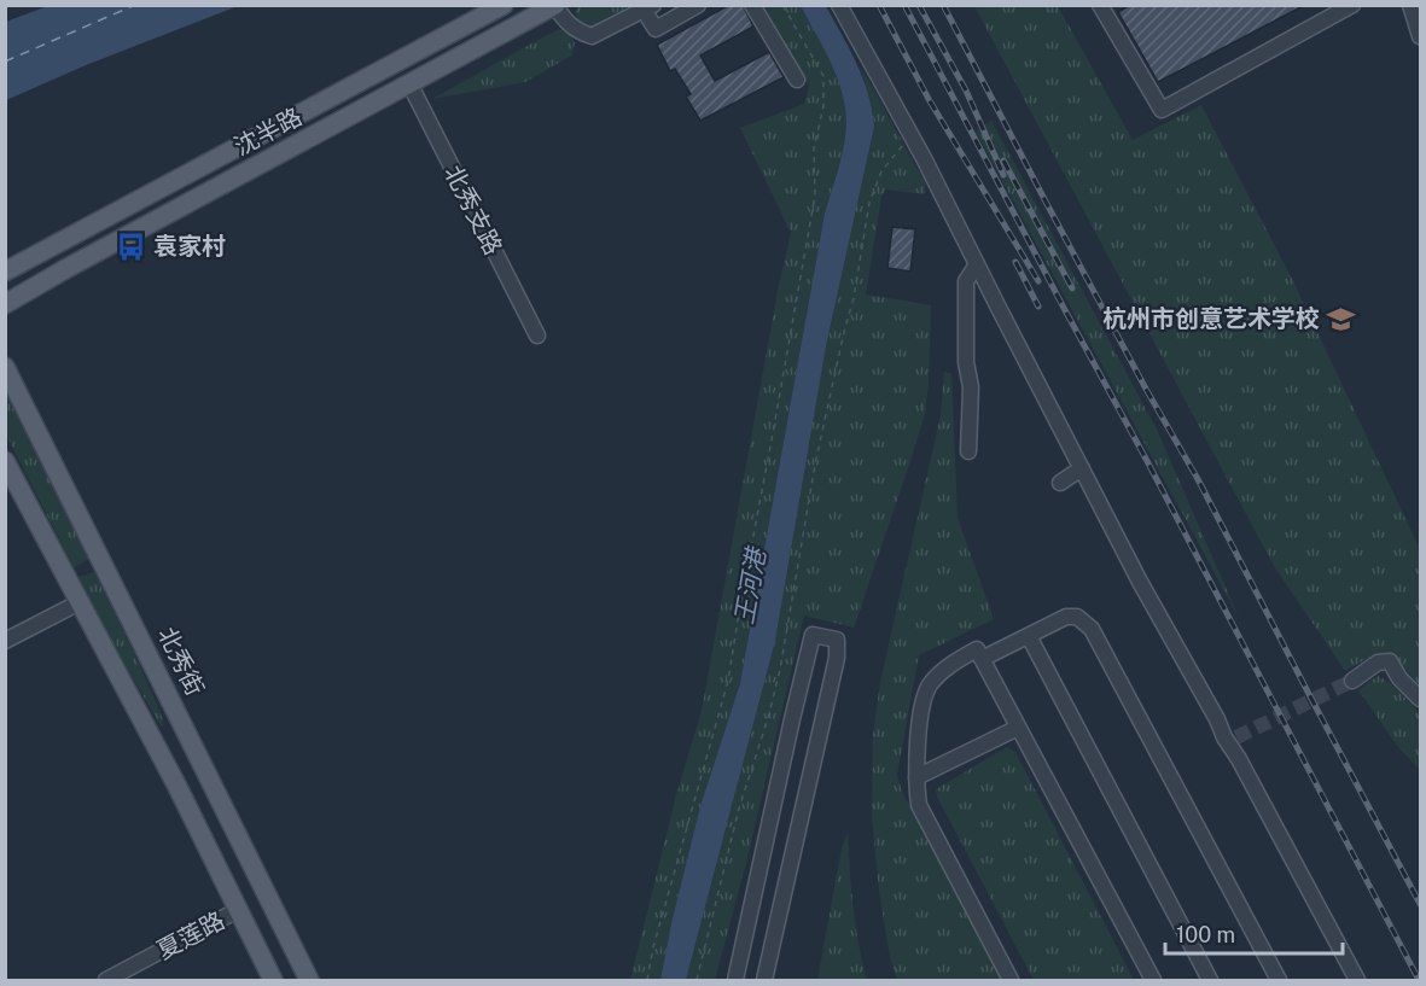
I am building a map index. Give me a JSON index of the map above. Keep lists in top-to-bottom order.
{
  "streets": {
    "main road": ["沈半路", "北秀街"],
    "street": ["北秀支路", "夏莲路"]
  },
  "crossings": [
    ["沈半路", "北秀支路"]
  ],
  "water": ["王河港"],
  "places": {
    "bus stop": ["袁家村"],
    "school or university": ["杭州市创意艺术学校"]
  },
  "scale_bar": "100 m"
}
